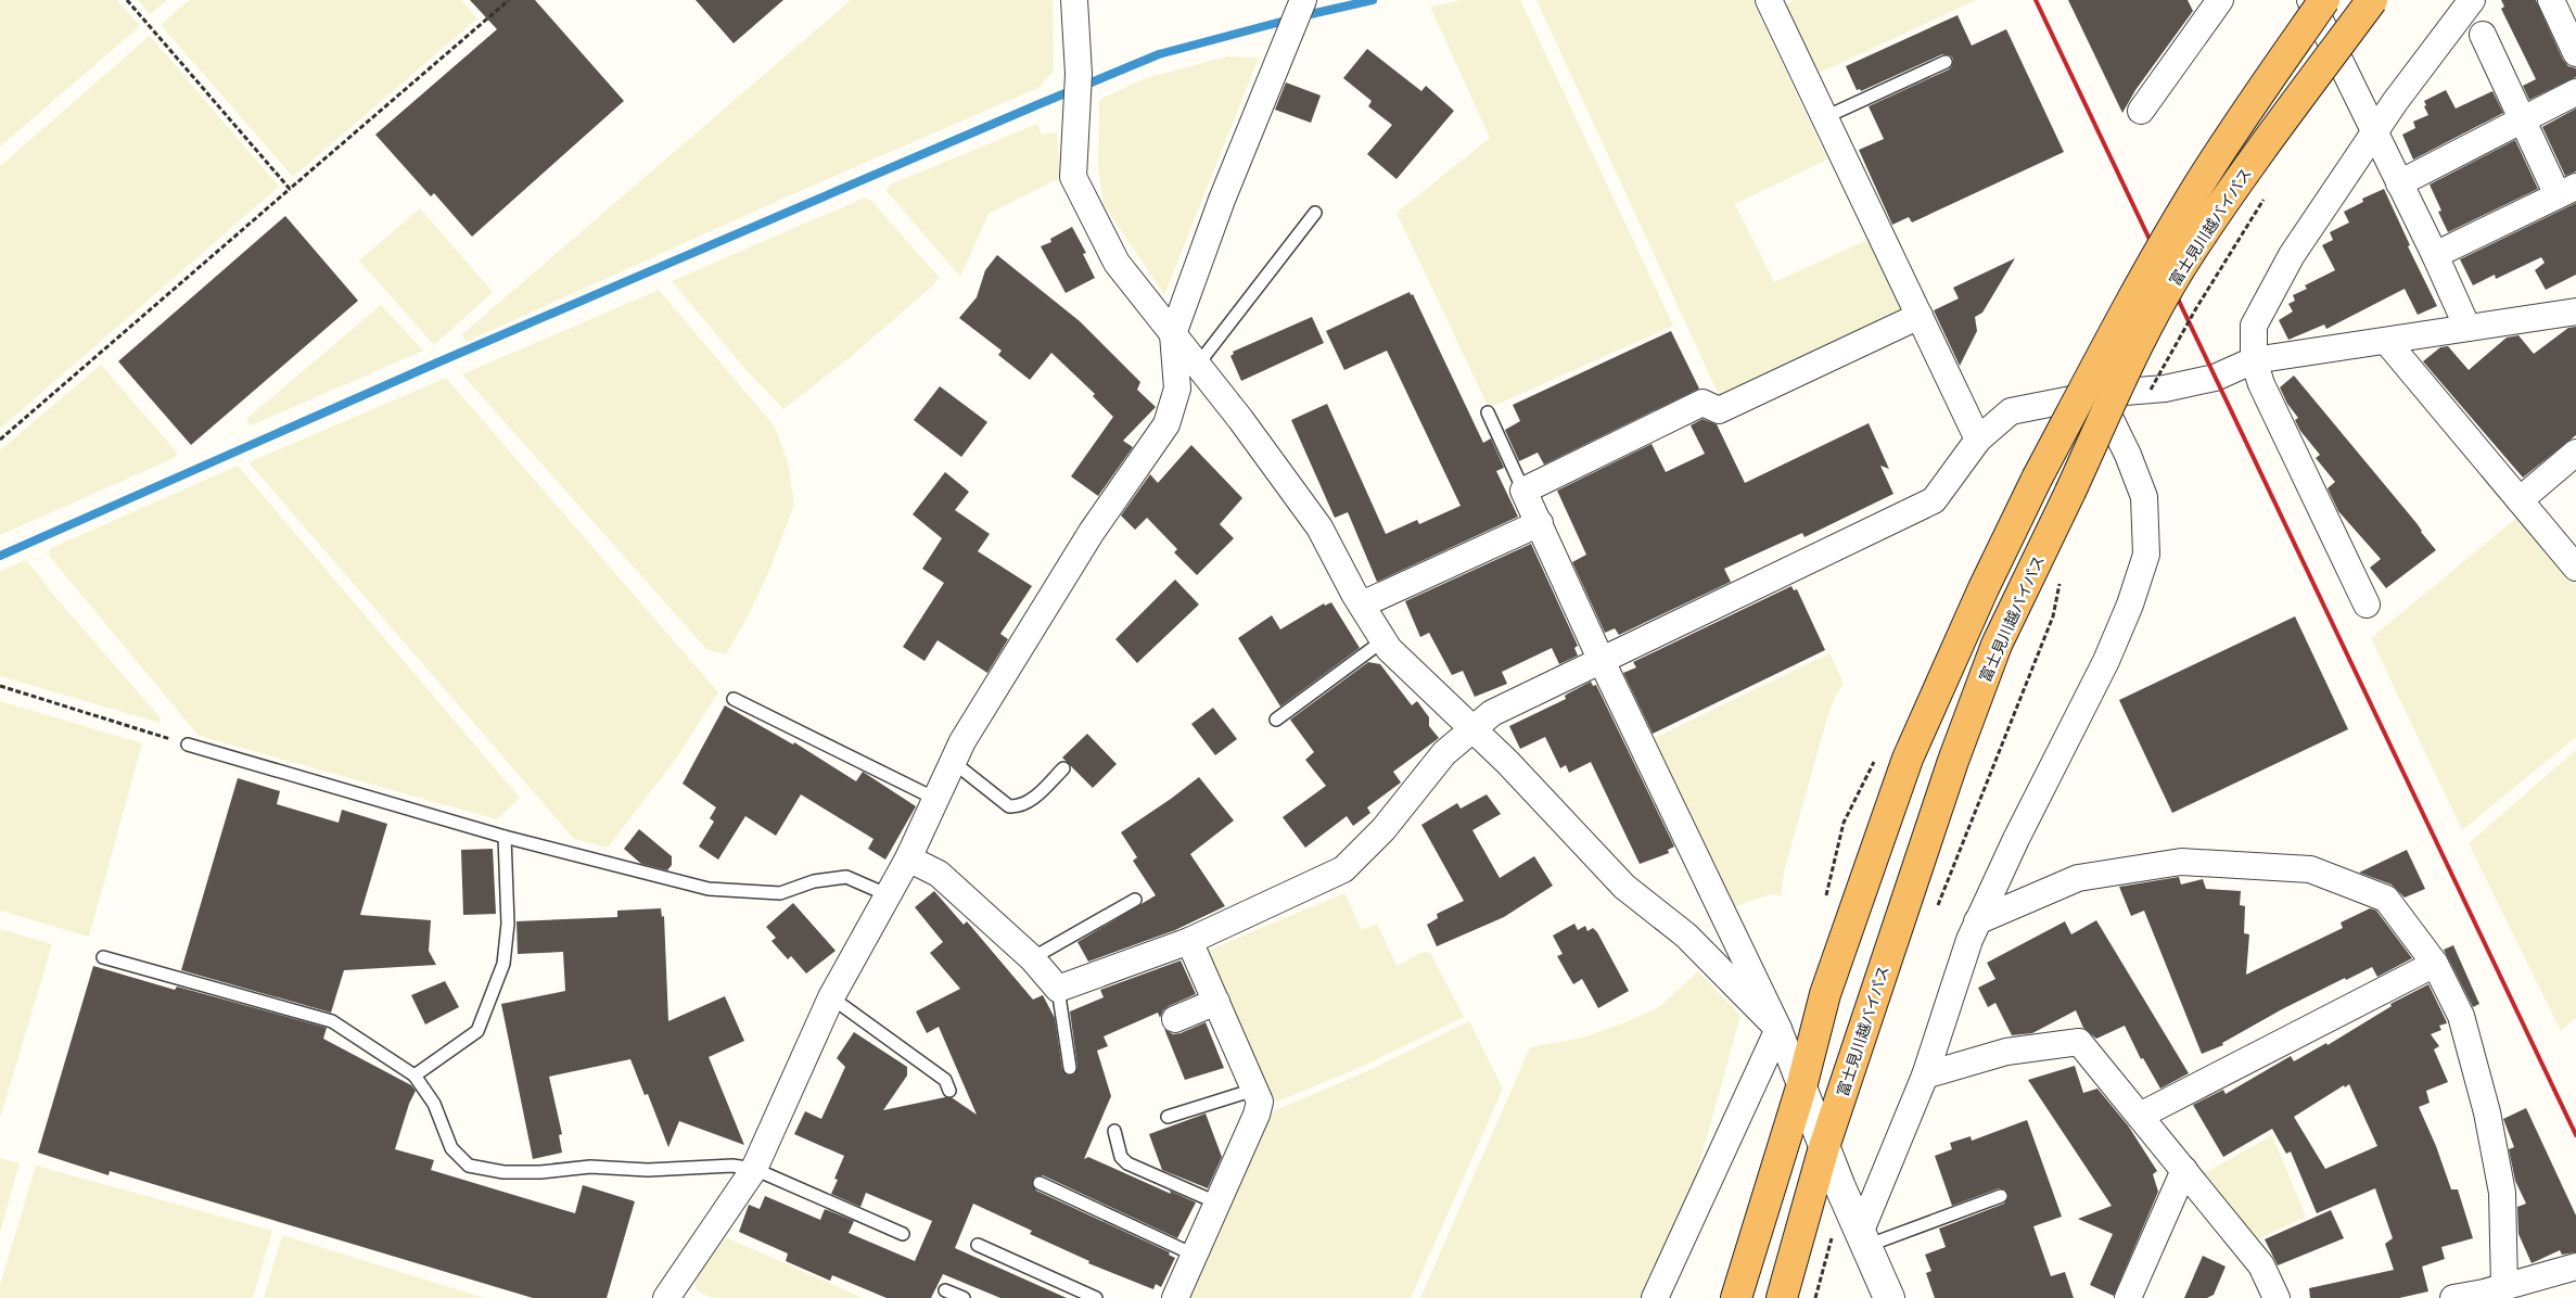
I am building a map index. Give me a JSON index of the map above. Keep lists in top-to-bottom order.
{
  "streets": {
    "highway": ["富士見川越バイパス"]
  }
}
